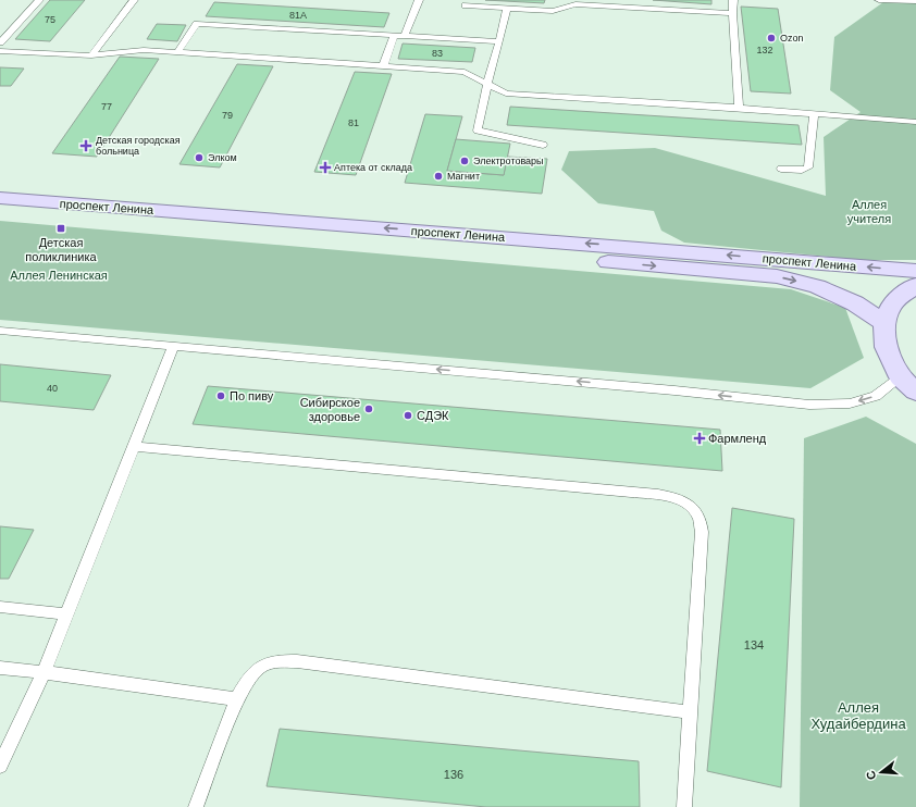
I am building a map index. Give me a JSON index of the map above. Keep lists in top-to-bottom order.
{
  "streets": {
    "main road": ["проспект Ленина"]
  },
  "parks": ["Аллея учителя", "Аллея Ленинская", "Аллея Худайбердина"],
  "places": {
    "other": [
      "Ozon",
      "Элком",
      "Электротовары",
      "Магнит",
      "По пиву",
      "Сибирское здоровье",
      "СДЭК"
    ],
    "health": ["Детская городская больница", "Аптека от склада", "Фармленд"],
    "transit": ["Детская поликлиника"]
  },
  "house_numbers": [
    "81А",
    "75",
    "132",
    "83",
    "77",
    "79",
    "81",
    "40",
    "134",
    "136"
  ],
  "north": "left"
}
